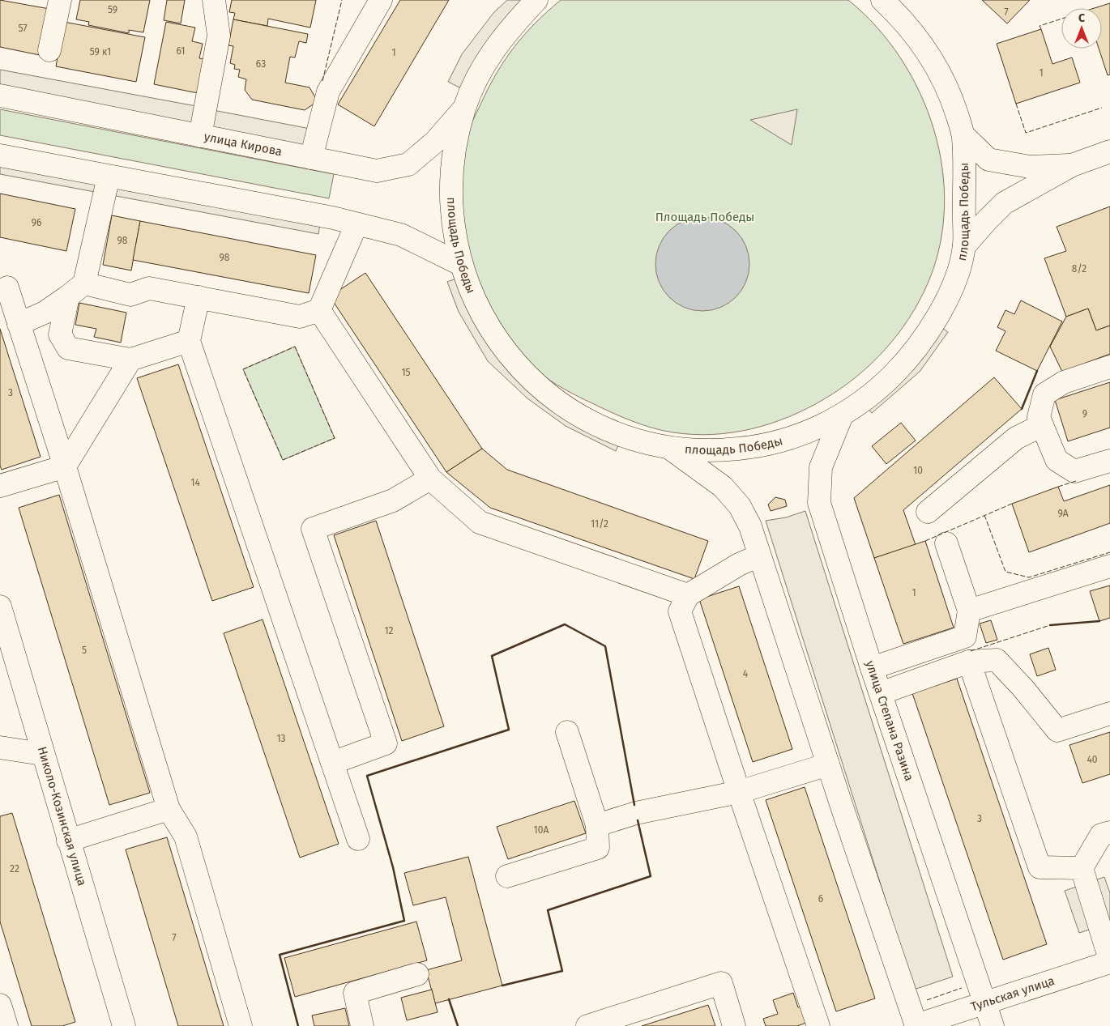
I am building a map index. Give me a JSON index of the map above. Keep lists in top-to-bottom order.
{
  "streets": {
    "main road": [
      "улица Кирова",
      "площадь Победы",
      "улица Степана Разина",
      "Николо-Козинская улица",
      "Тульская улица"
    ]
  },
  "crossings": [
    ["улица Кирова", "площадь Победы"],
    ["площадь Победы", "улица Степана Разина"],
    ["улица Степана Разина", "Тульская улица"]
  ],
  "parks": ["Площадь Победы"],
  "house_numbers": [
    "59",
    "7",
    "57",
    "61",
    "59 к1",
    "1",
    "63",
    "1",
    "96",
    "98",
    "98",
    "8/2",
    "15",
    "3",
    "9",
    "10",
    "14",
    "9А",
    "11/2",
    "1",
    "12",
    "5",
    "4",
    "13",
    "40",
    "3",
    "10А",
    "22",
    "6",
    "7"
  ],
  "north": "top"
}
